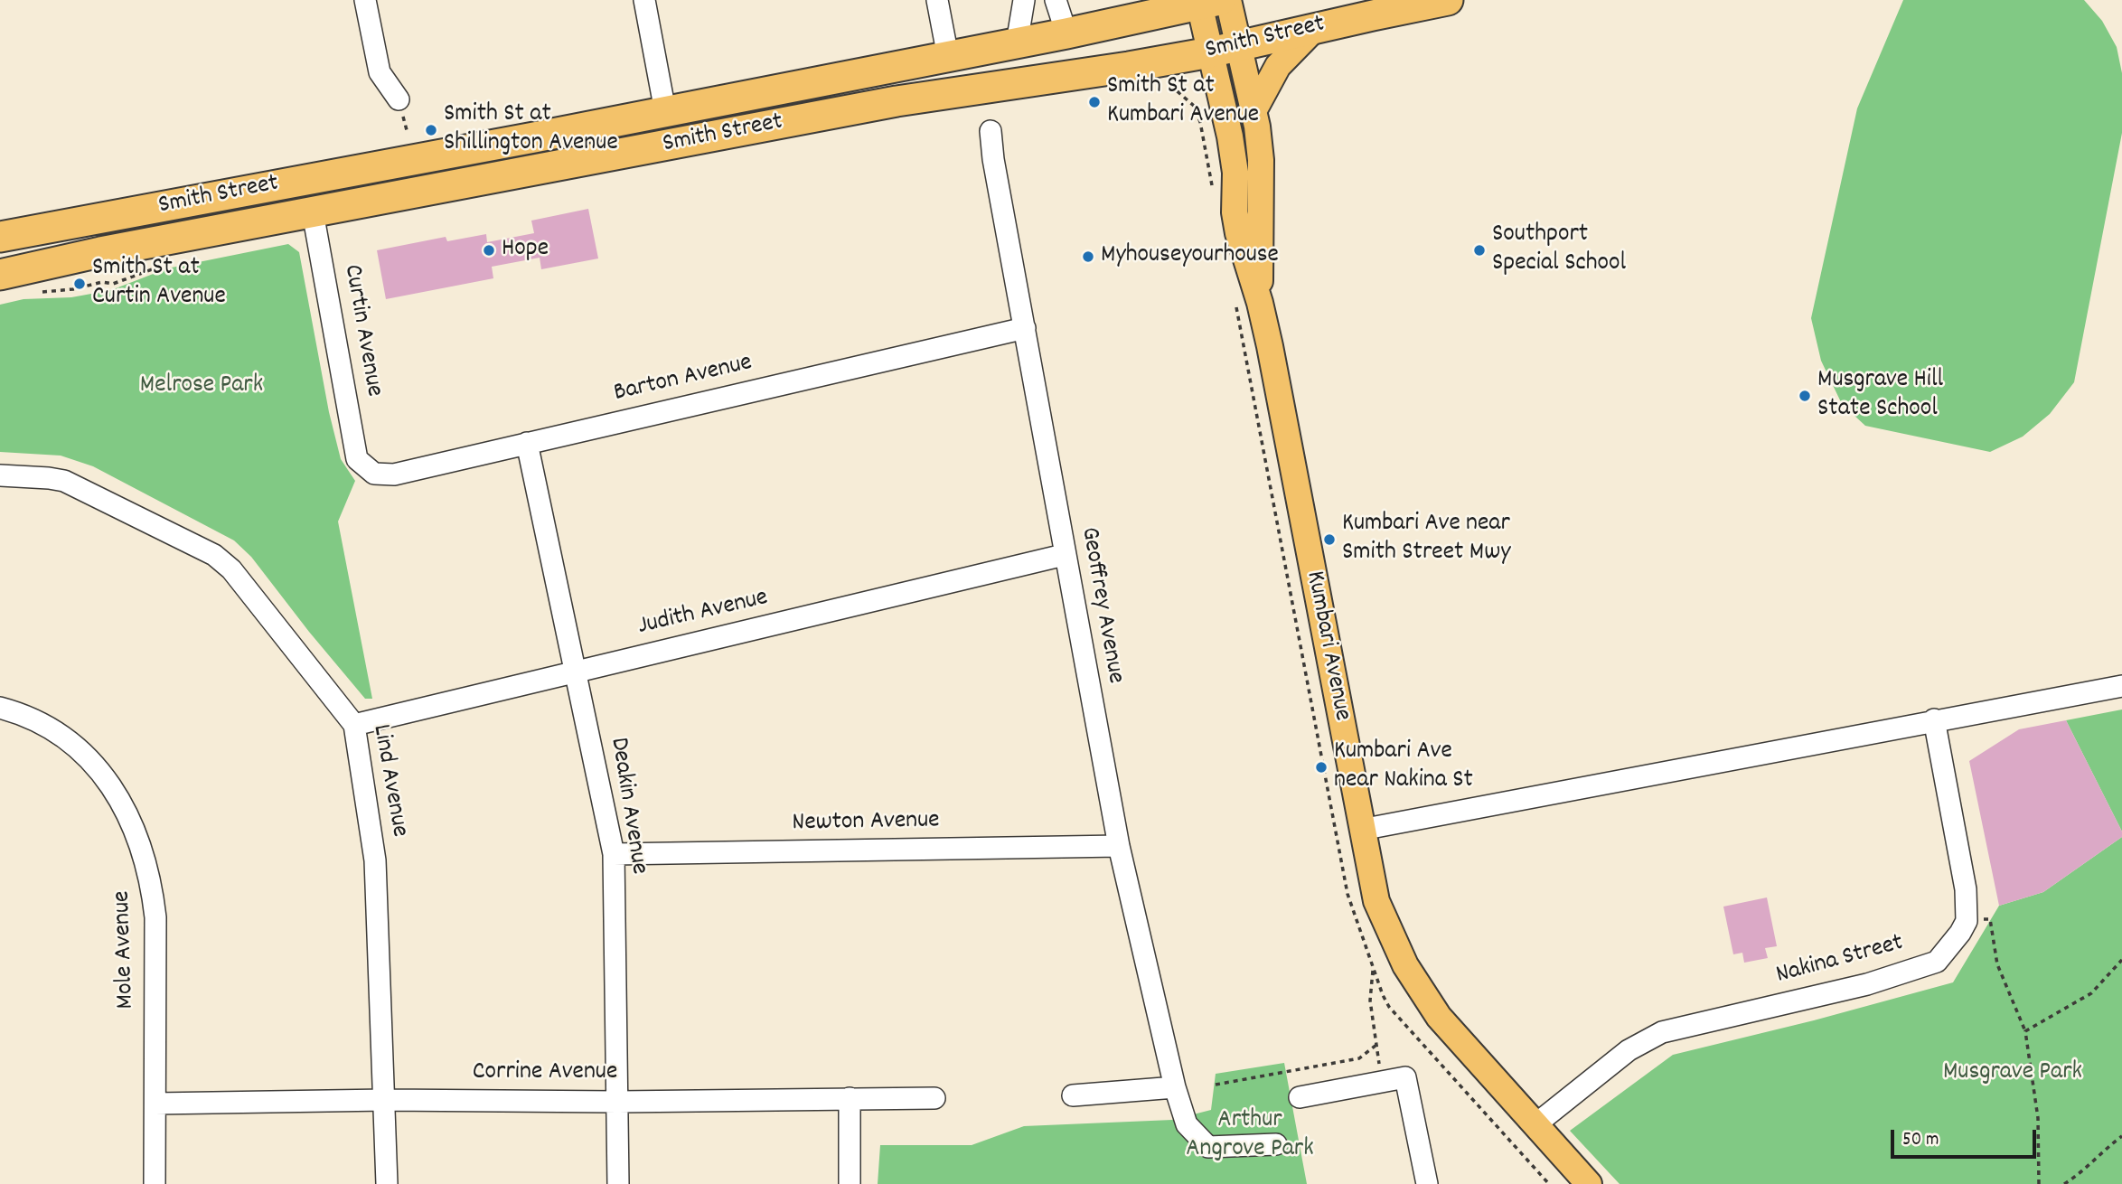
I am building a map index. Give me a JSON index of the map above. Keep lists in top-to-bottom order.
{
  "streets": {
    "highway": ["Smith Street"],
    "main road": ["Kumbari Avenue"],
    "street": [
      "Curtin Avenue",
      "Barton Avenue",
      "Geoffrey Avenue",
      "Judith Avenue",
      "Lind Avenue",
      "Deakin Avenue",
      "Newton Avenue",
      "Mole Avenue",
      "Nakina Street",
      "Corrine Avenue"
    ]
  },
  "crossings": [
    ["Smith Street", "Curtin Avenue"],
    ["Smith Street", "Kumbari Avenue"],
    ["Curtin Avenue", "Barton Avenue"],
    ["Barton Avenue", "Geoffrey Avenue"],
    ["Barton Avenue", "Deakin Avenue"],
    ["Geoffrey Avenue", "Judith Avenue"],
    ["Geoffrey Avenue", "Newton Avenue"],
    ["Judith Avenue", "Lind Avenue"],
    ["Judith Avenue", "Deakin Avenue"],
    ["Kumbari Avenue", "Nakina Street"],
    ["Lind Avenue", "Corrine Avenue"],
    ["Deakin Avenue", "Newton Avenue"],
    ["Deakin Avenue", "Corrine Avenue"],
    ["Mole Avenue", "Corrine Avenue"]
  ],
  "parks": ["Melrose Park", "Musgrave Park", "Arthur Angrove Park"],
  "places": [
    "Smith St at Kumbari Avenue",
    "Smith St at Shillington Avenue",
    "Hope",
    "Southport Special School",
    "Myhouseyourhouse",
    "Smith St at Curtin Avenue",
    "Musgrave Hill State School",
    "Kumbari Ave near Smith Street Mwy",
    "Kumbari Ave near Nakina St"
  ],
  "scale_bar": "50 m"
}
